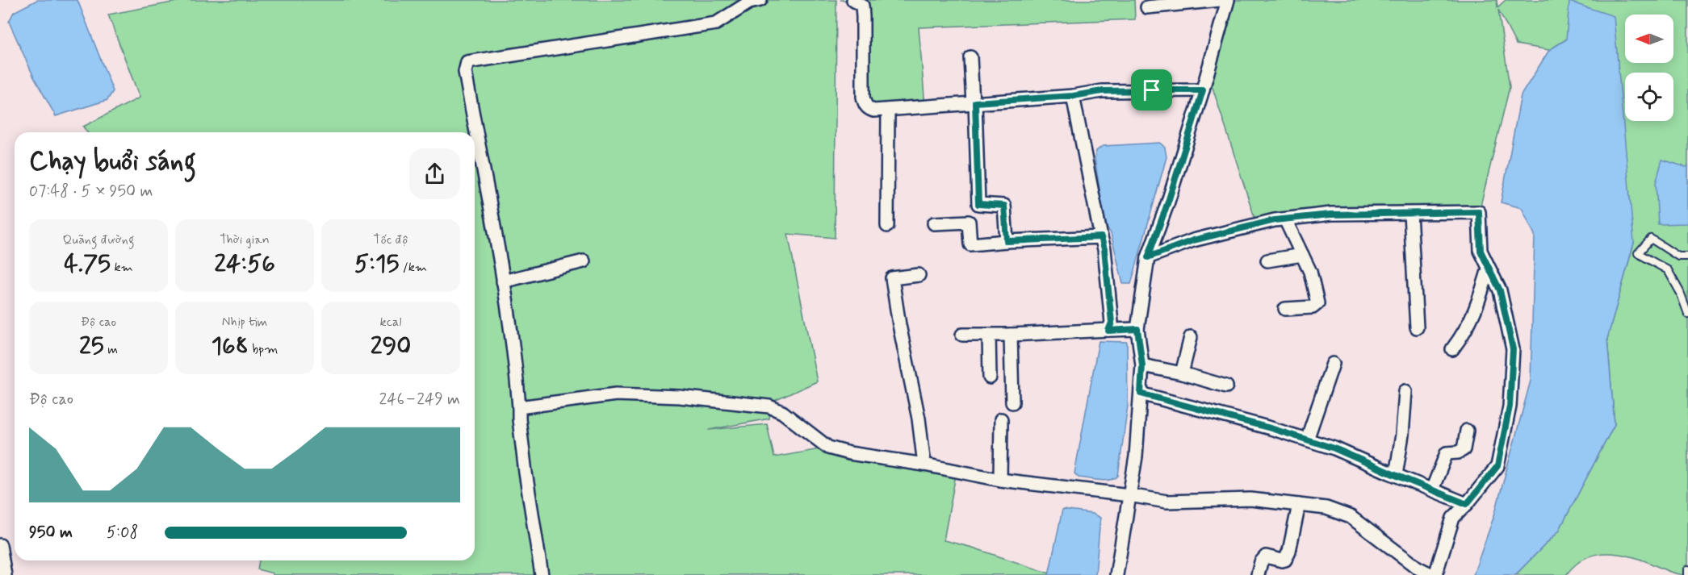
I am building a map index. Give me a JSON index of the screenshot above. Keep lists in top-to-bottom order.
{
  "north": "left",
  "page": {
    "heading": ["Chạy buổi sáng", "07:48 · 5 × 950 m"],
    "stats": [
      ["Quãng đường", "4.75 km"],
      ["Thời gian", "24:56"],
      ["Tốc độ", "5:15 /km"],
      ["Độ cao", "25 m"],
      ["Nhịp tim", "168 bpm"],
      ["kcal", "290"]
    ],
    "chart": ["Độ cao", "246–249 m"],
    "list": [
      {
        "name": "950 m",
        "note": "5:08"
      }
    ]
  }
}
